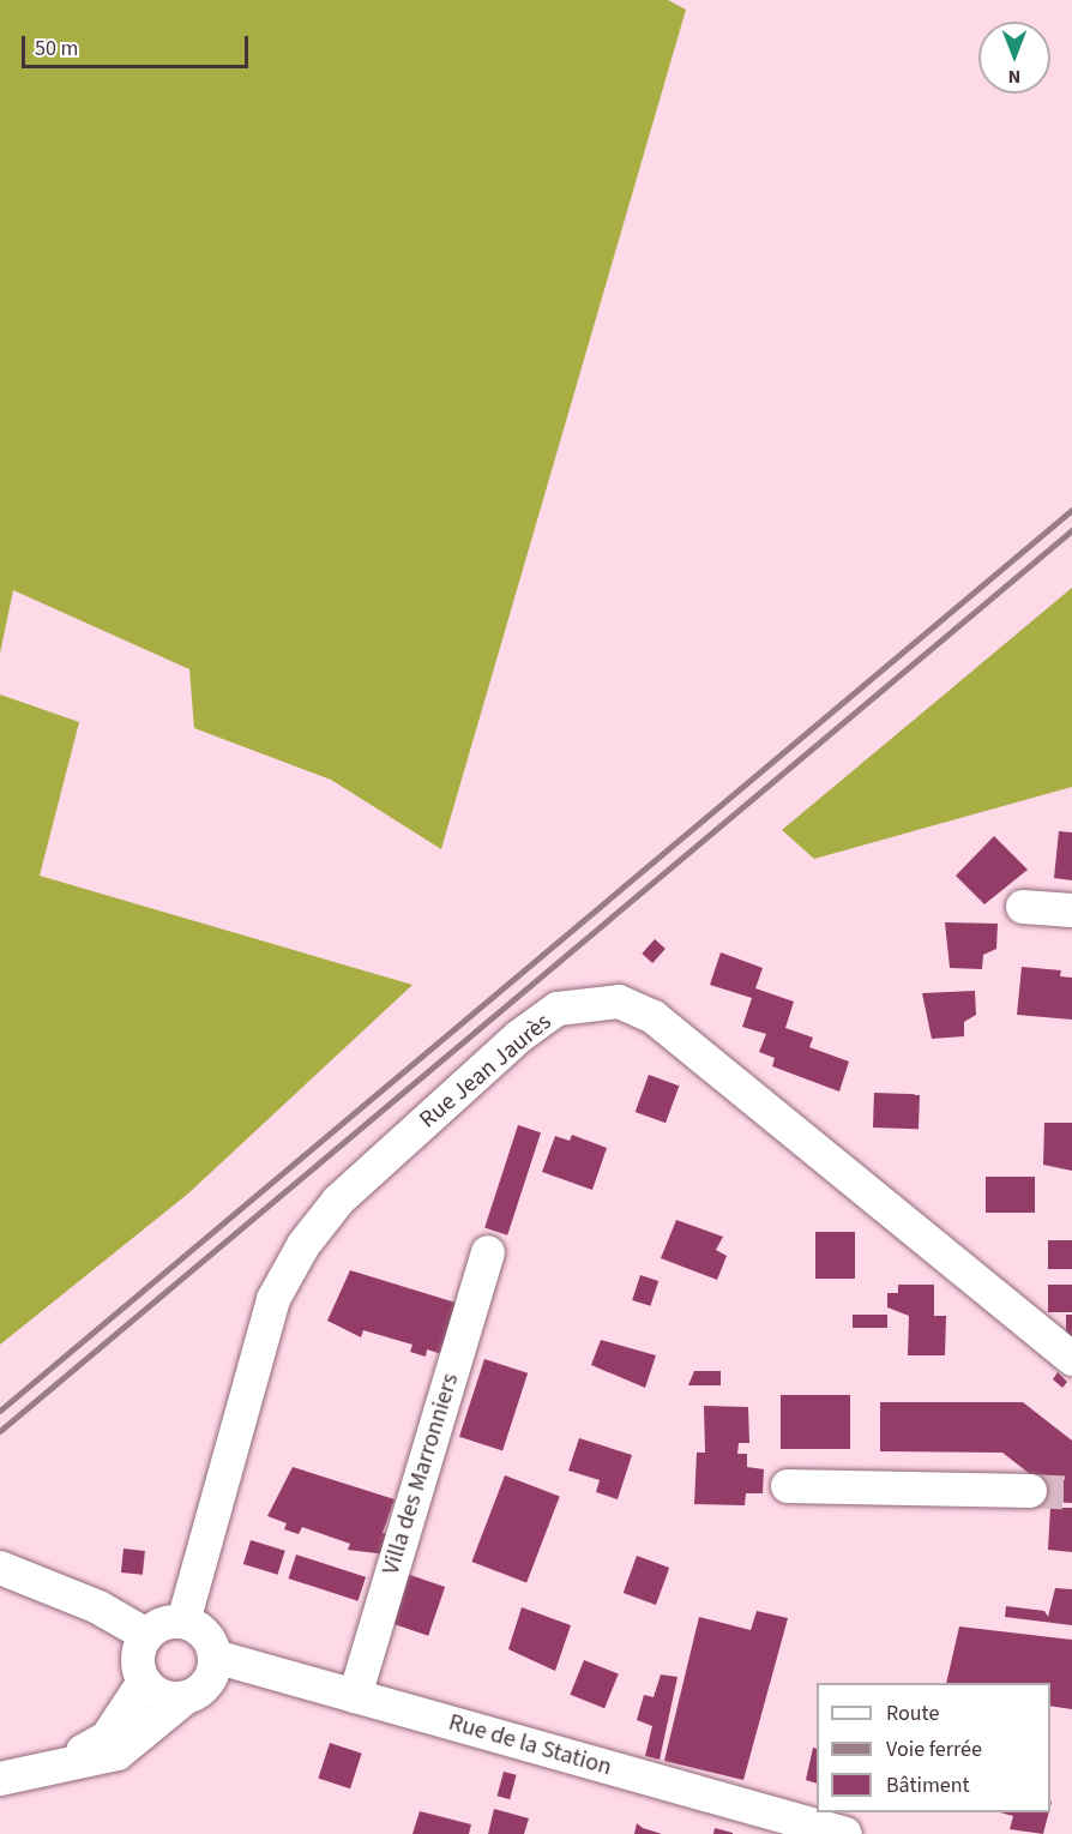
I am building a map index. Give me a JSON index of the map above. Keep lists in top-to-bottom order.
{
  "streets": {
    "street": ["Rue Jean Jaurès", "Villa des Marronniers", "Rue de la Station"]
  },
  "crossings": [
    ["Rue Jean Jaurès", "Rue de la Station"],
    ["Villa des Marronniers", "Rue de la Station"]
  ],
  "legend": ["Route", "Voie ferrée", "Bâtiment"],
  "scale_bar": "50 m",
  "north": "bottom"
}
